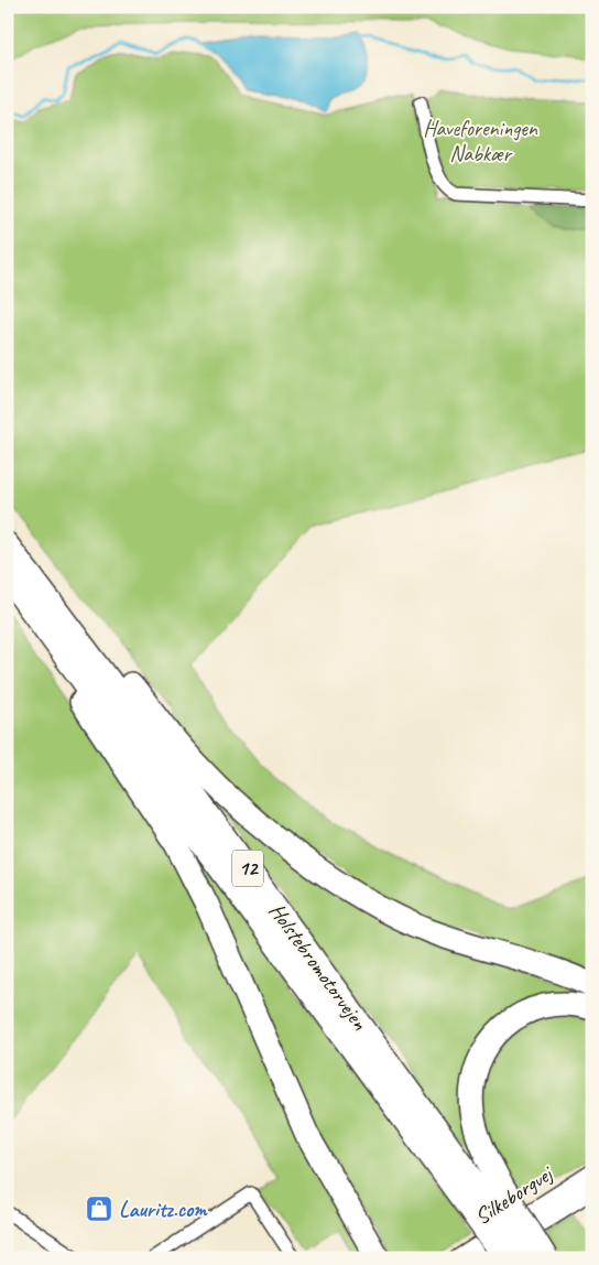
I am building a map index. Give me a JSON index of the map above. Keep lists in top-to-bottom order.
{
  "streets": {
    "highway": ["12", "Holstebromotorvejen"],
    "main road": ["Silkeborgvej"]
  },
  "parks": ["Haveforeningen Nabkær"],
  "places": {
    "shop": ["Lauritz.com"]
  }
}
